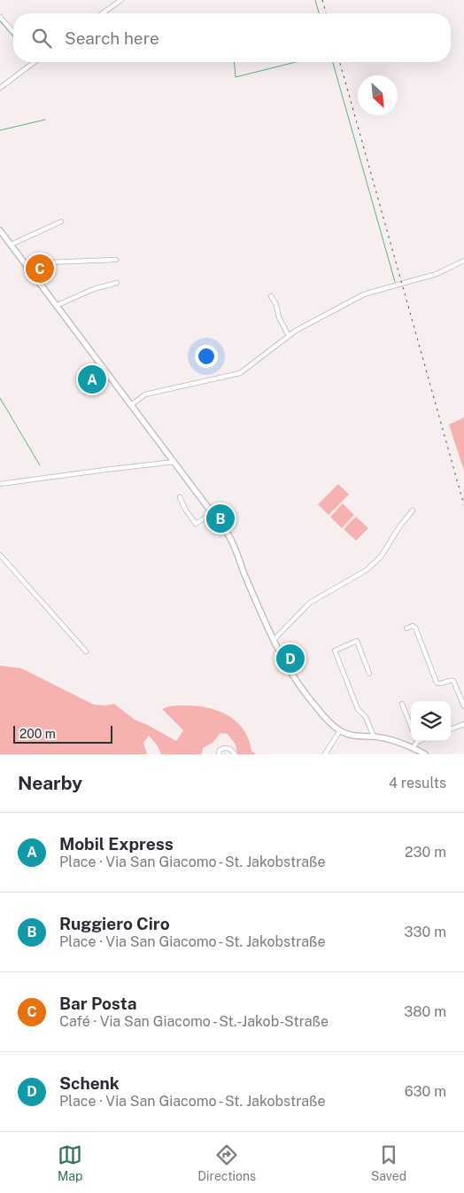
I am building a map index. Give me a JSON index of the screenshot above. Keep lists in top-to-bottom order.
{
  "scale_bar": "200 m",
  "north": "bottom right",
  "page": {
    "search": "Search here",
    "pins": [
      "C",
      "A",
      "B",
      "D"
    ],
    "scale": "200 m",
    "heading": ["Nearby", "4 results"],
    "list": [
      {
        "mark": "A",
        "name": "Mobil Express",
        "note": "Place · Via San Giacomo - St. Jakobstraße",
        "value": "230 m"
      },
      {
        "mark": "B",
        "name": "Ruggiero Ciro",
        "note": "Place · Via San Giacomo - St. Jakobstraße",
        "value": "330 m"
      },
      {
        "mark": "C",
        "name": "Bar Posta",
        "note": "Café · Via San Giacomo - St.-Jakob-Straße",
        "value": "380 m"
      },
      {
        "mark": "D",
        "name": "Schenk",
        "note": "Place · Via San Giacomo - St. Jakobstraße",
        "value": "630 m"
      }
    ],
    "nav": ["Map", "Directions", "Saved"]
  }
}
